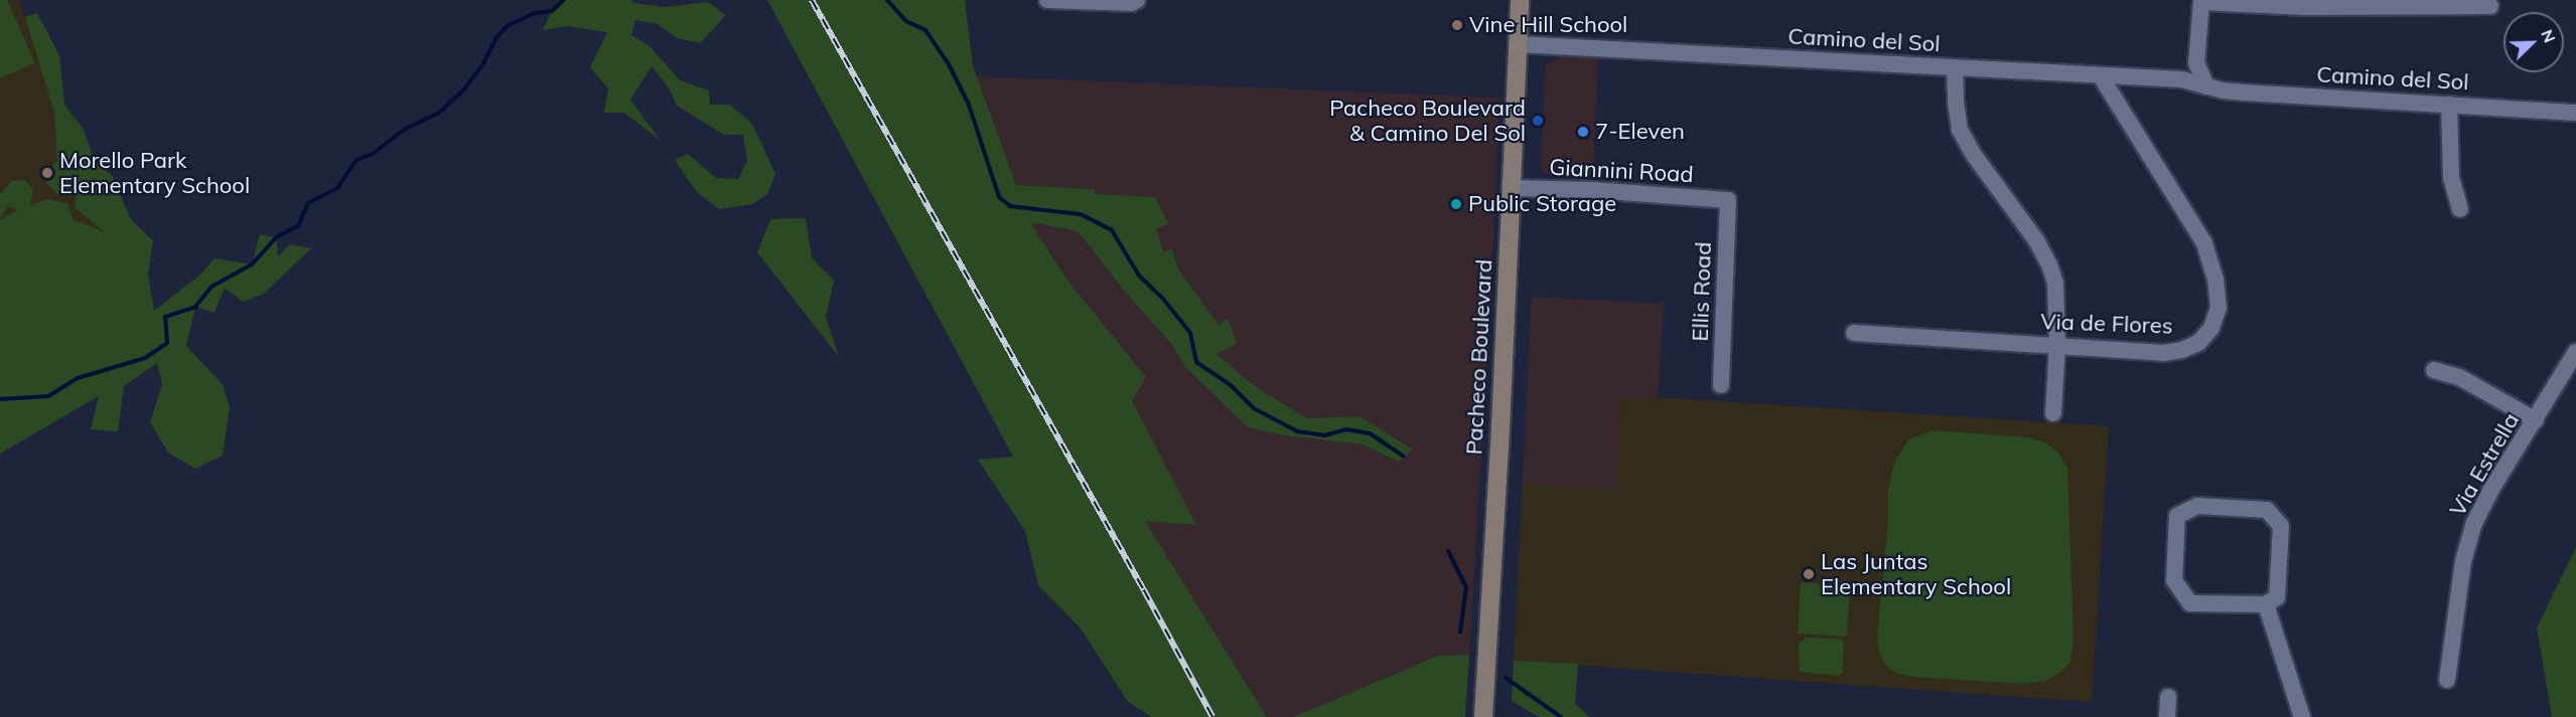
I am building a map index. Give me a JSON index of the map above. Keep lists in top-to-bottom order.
{
  "streets": {
    "main road": ["Pacheco Boulevard"],
    "street": [
      "Camino del Sol",
      "Giannini Road",
      "Ellis Road",
      "Via de Flores",
      "Via Estrella"
    ]
  },
  "crossings": [
    ["Camino del Sol", "Via de Flores"],
    ["Camino del Sol", "Pacheco Boulevard"],
    ["Giannini Road", "Ellis Road"],
    ["Giannini Road", "Pacheco Boulevard"]
  ],
  "places": [
    "Vine Hill School",
    "Pacheco Boulevard & Camino Del Sol",
    "7-Eleven",
    "Morello Park Elementary School",
    "Public Storage",
    "Las Juntas Elementary School"
  ],
  "north": "top right"
}
